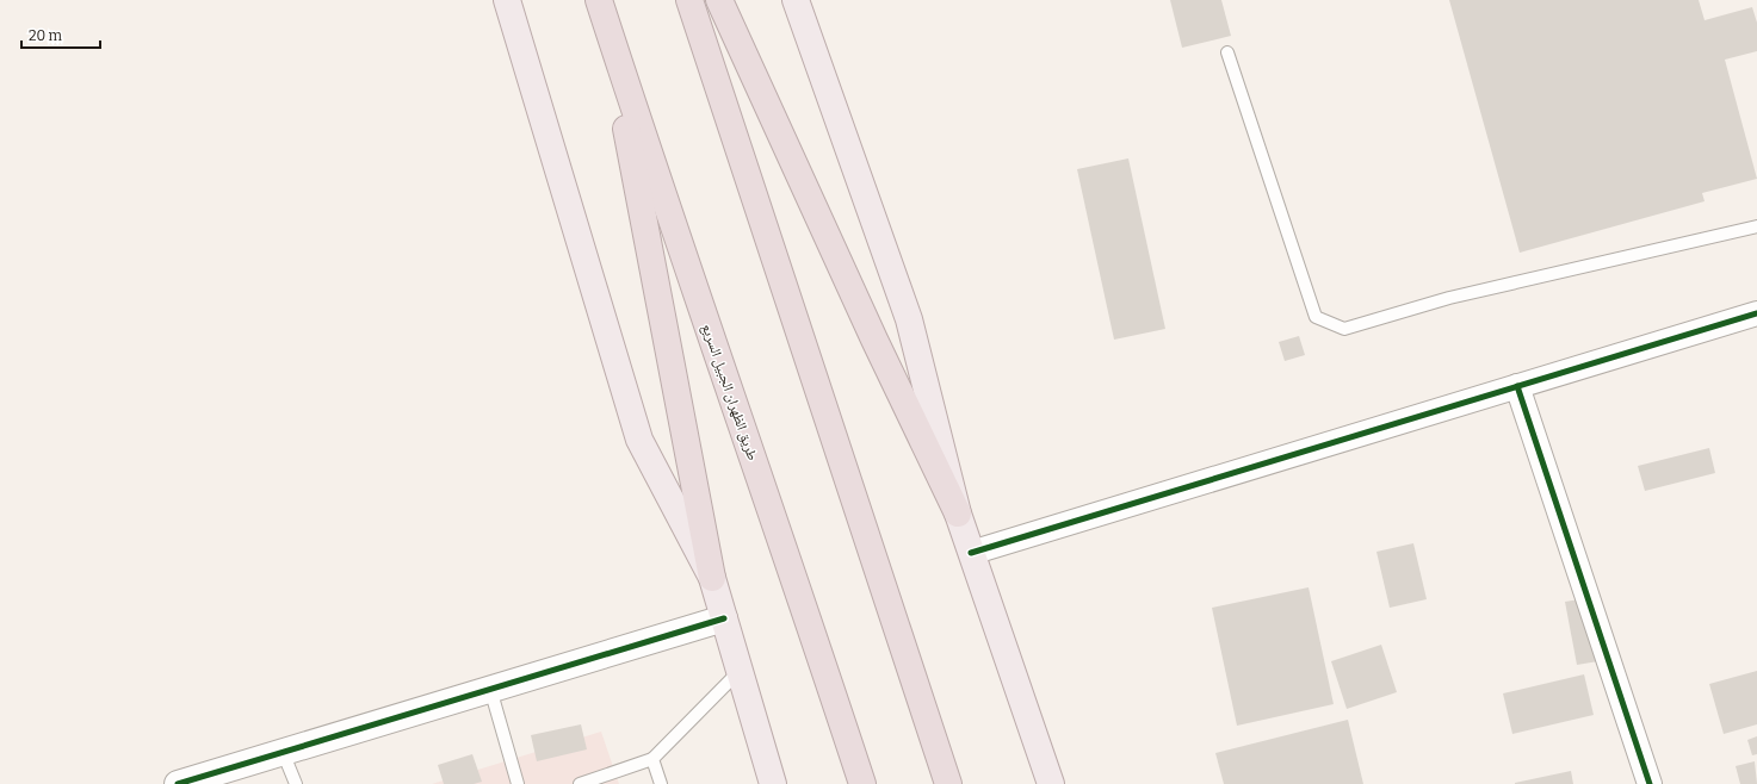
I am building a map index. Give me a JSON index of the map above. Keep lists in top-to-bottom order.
{
  "streets": {
    "highway": ["طريق الظهران الجبيل السريع"]
  },
  "scale_bar": "20 m"
}
